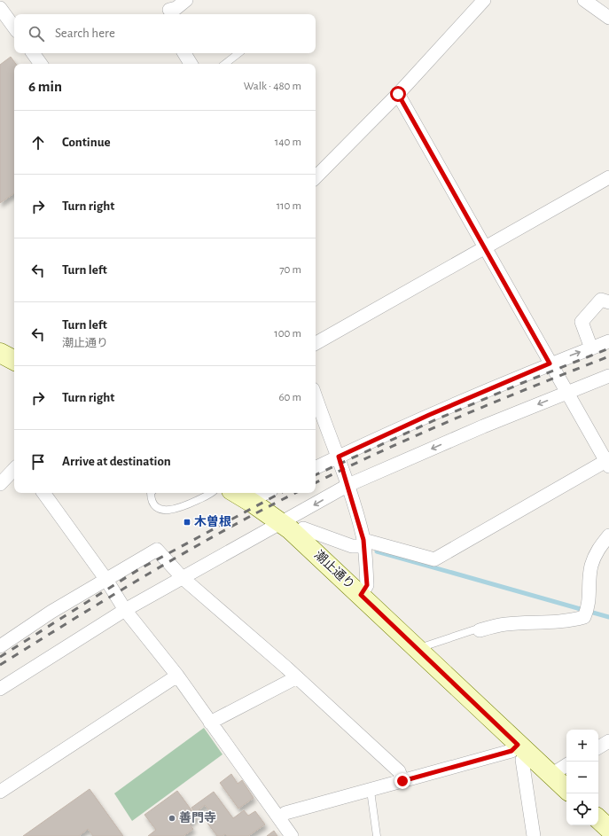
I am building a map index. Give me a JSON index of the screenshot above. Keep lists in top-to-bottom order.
{
  "streets": {
    "street": ["潮止通り"]
  },
  "places": {
    "transit": ["木曽根"],
    "other": ["善門寺"]
  },
  "page": {
    "search": "Search here",
    "heading": ["6 min", "Walk · 480 m"],
    "list": [
      ["Continue", "140 m"],
      ["Turn right", "110 m"],
      ["Turn left", "70 m"],
      ["Turn left", "潮止通り", "100 m"],
      ["Turn right", "60 m"],
      "Arrive at destination"
    ],
    "map_buttons": ["+", "−"]
  }
}
